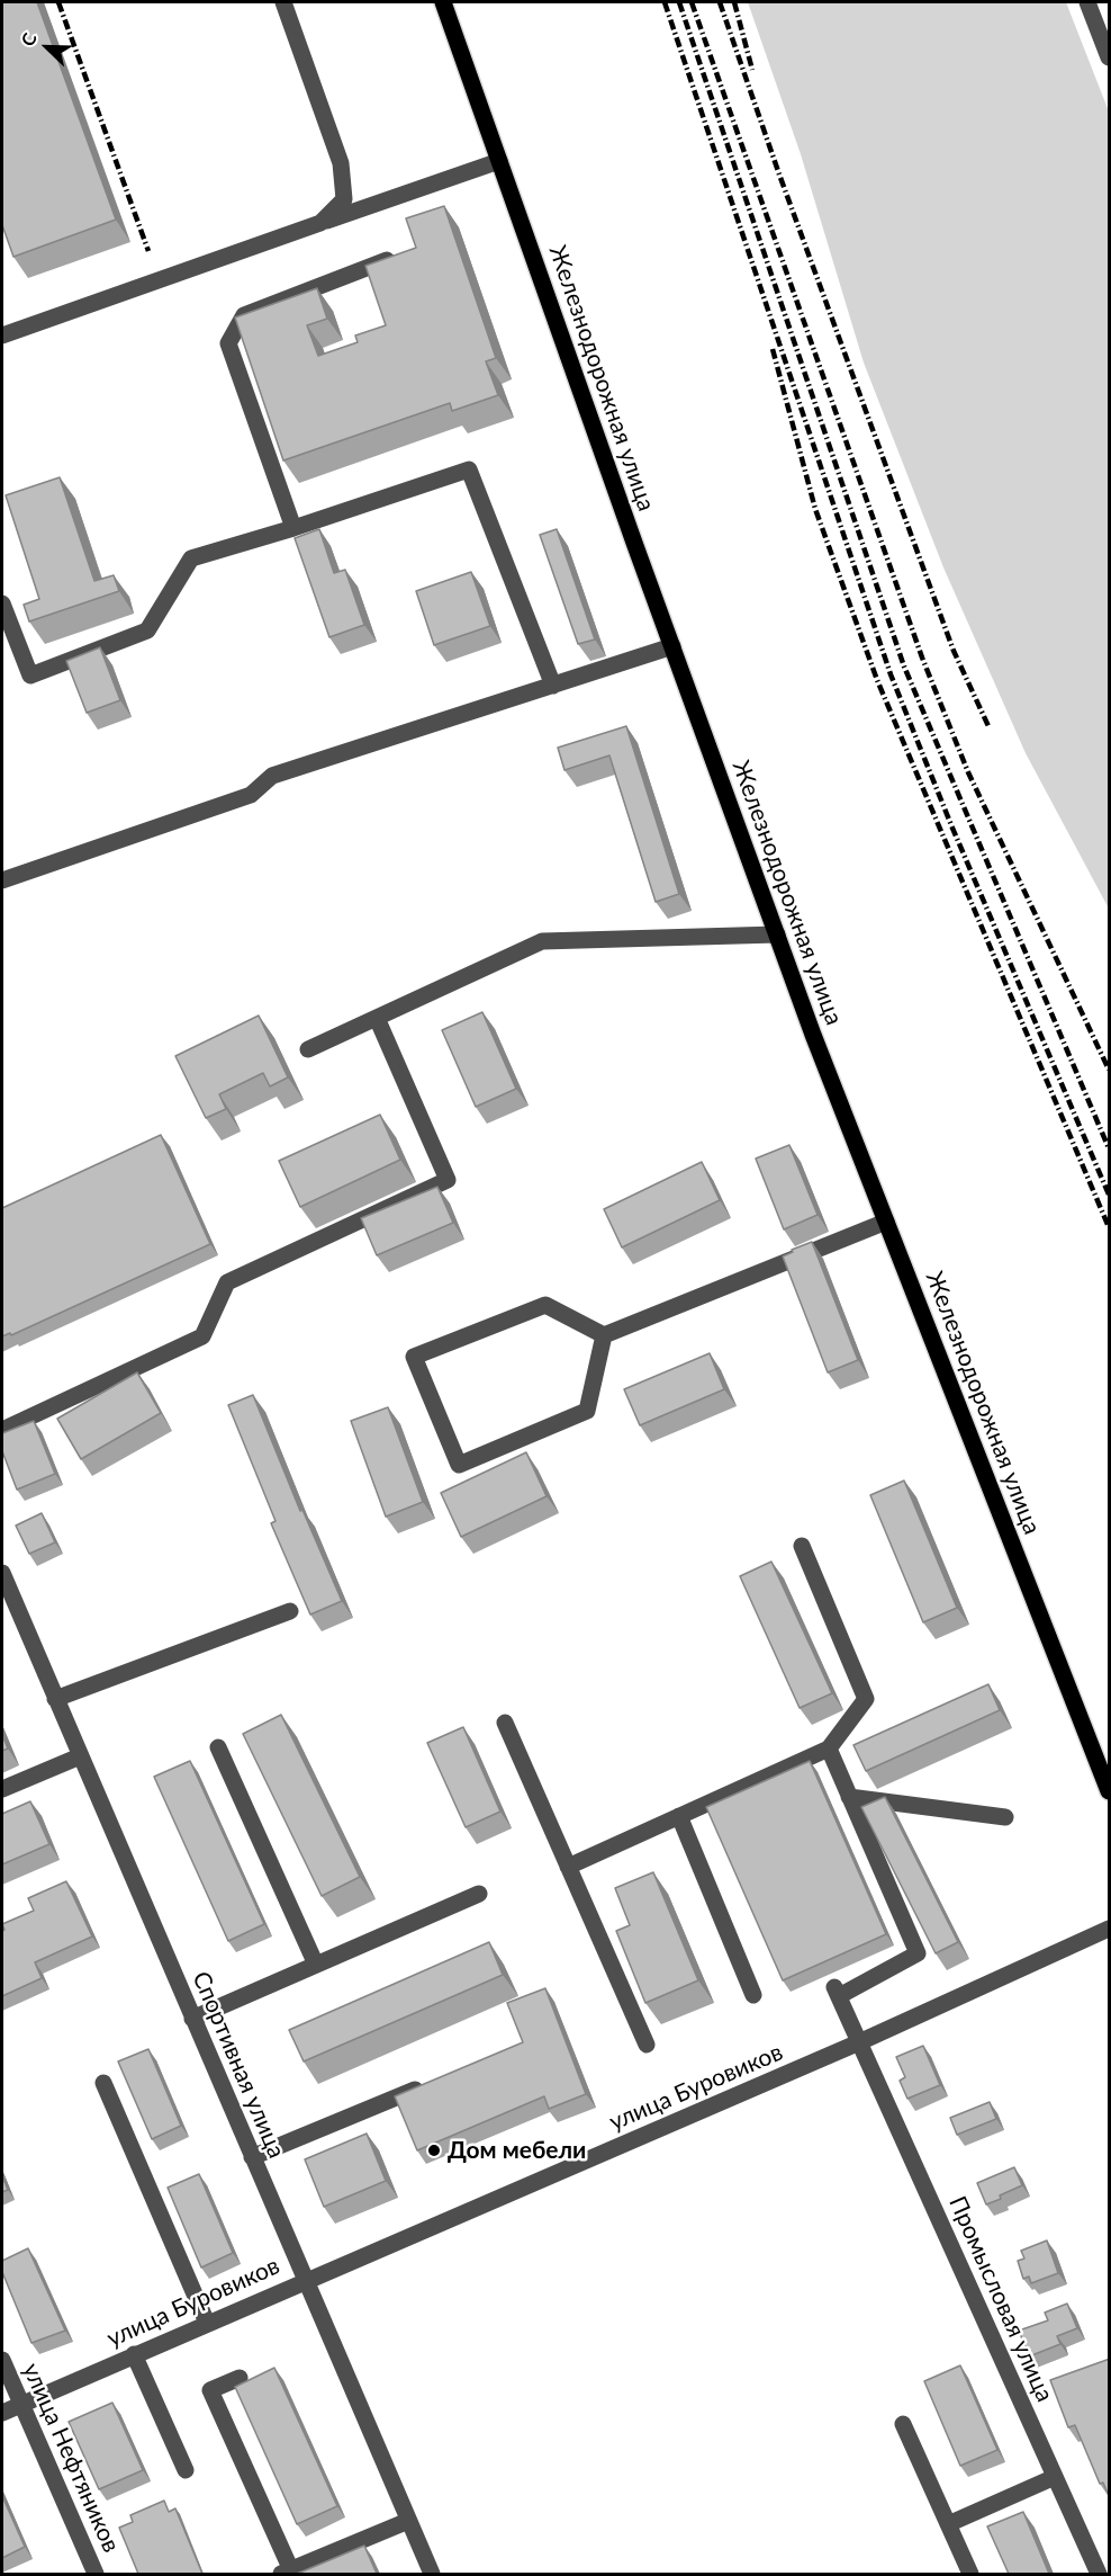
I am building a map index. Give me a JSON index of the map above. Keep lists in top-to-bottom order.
{
  "streets": {
    "main road": ["Железнодорожная улица"],
    "street": [
      "Спортивная улица",
      "улица Буровиков",
      "Промысловая улица",
      "улица Нефтяников"
    ]
  },
  "crossings": [
    ["Спортивная улица", "улица Буровиков"],
    ["улица Буровиков", "Промысловая улица"],
    ["улица Буровиков", "улица Нефтяников"]
  ],
  "places": ["Дом мебели"],
  "north": "top left"
}
